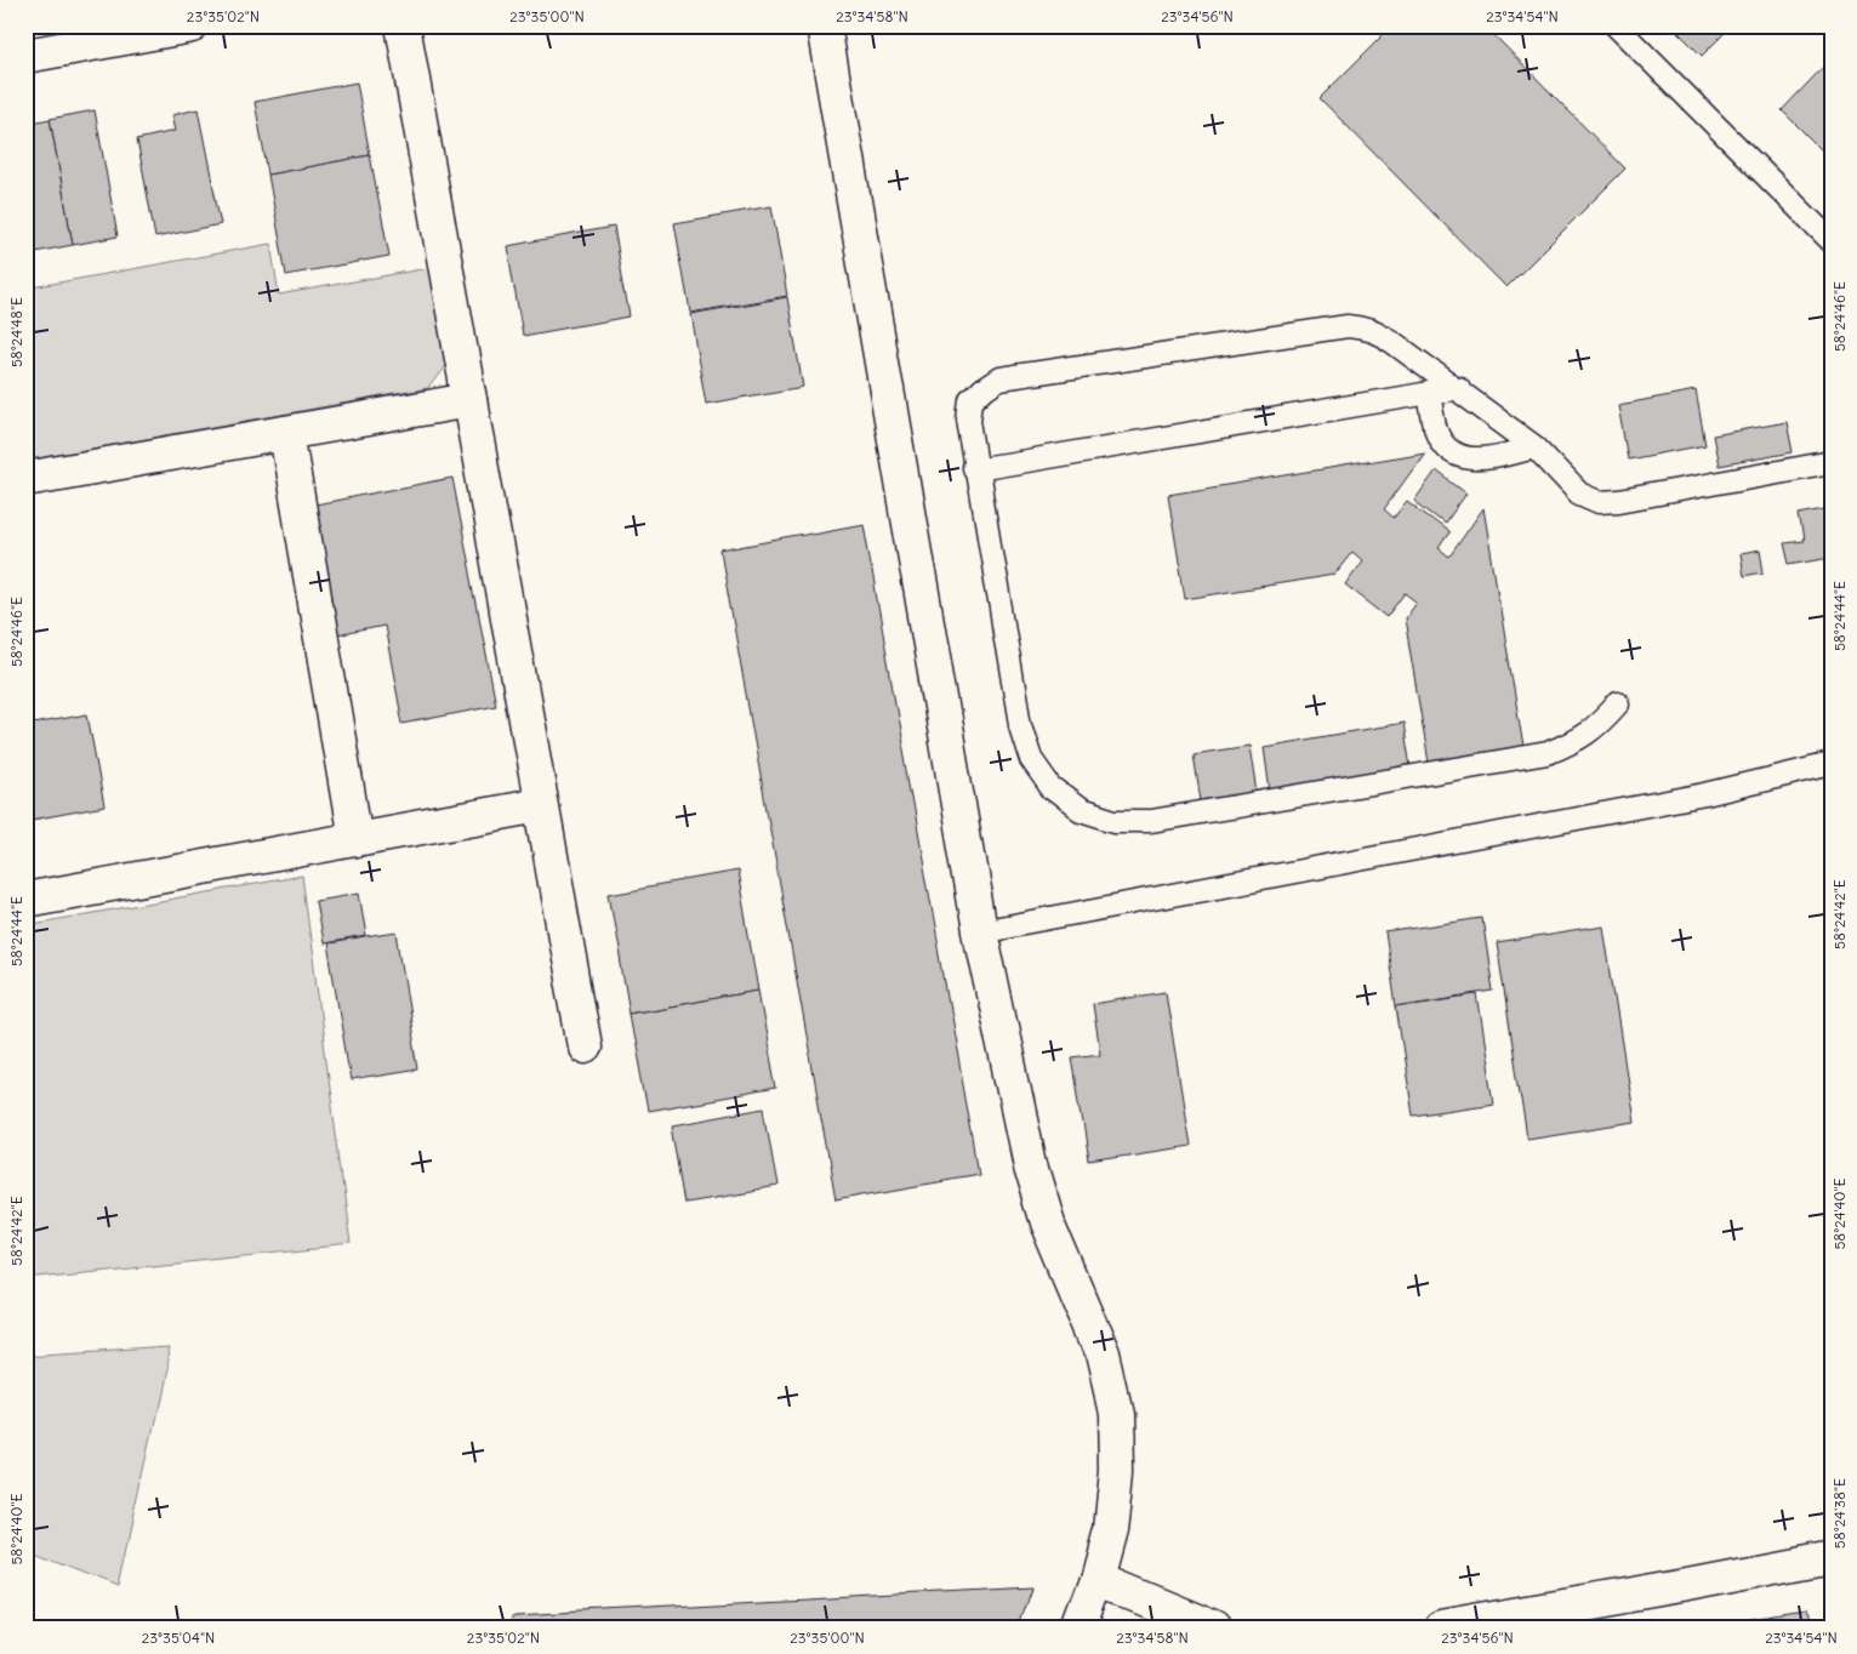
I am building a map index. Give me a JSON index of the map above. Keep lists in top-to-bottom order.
{
  "coordinates": [
    "23°35'02\"N",
    "23°35'00\"N",
    "23°34'58\"N",
    "23°34'56\"N",
    "23°34'54\"N",
    "58°24'46\"E",
    "58°24'48\"E",
    "58°24'44\"E",
    "58°24'42\"E",
    "58°24'40\"E",
    "58°24'38\"E",
    "23°35'04\"N"
  ]
}
